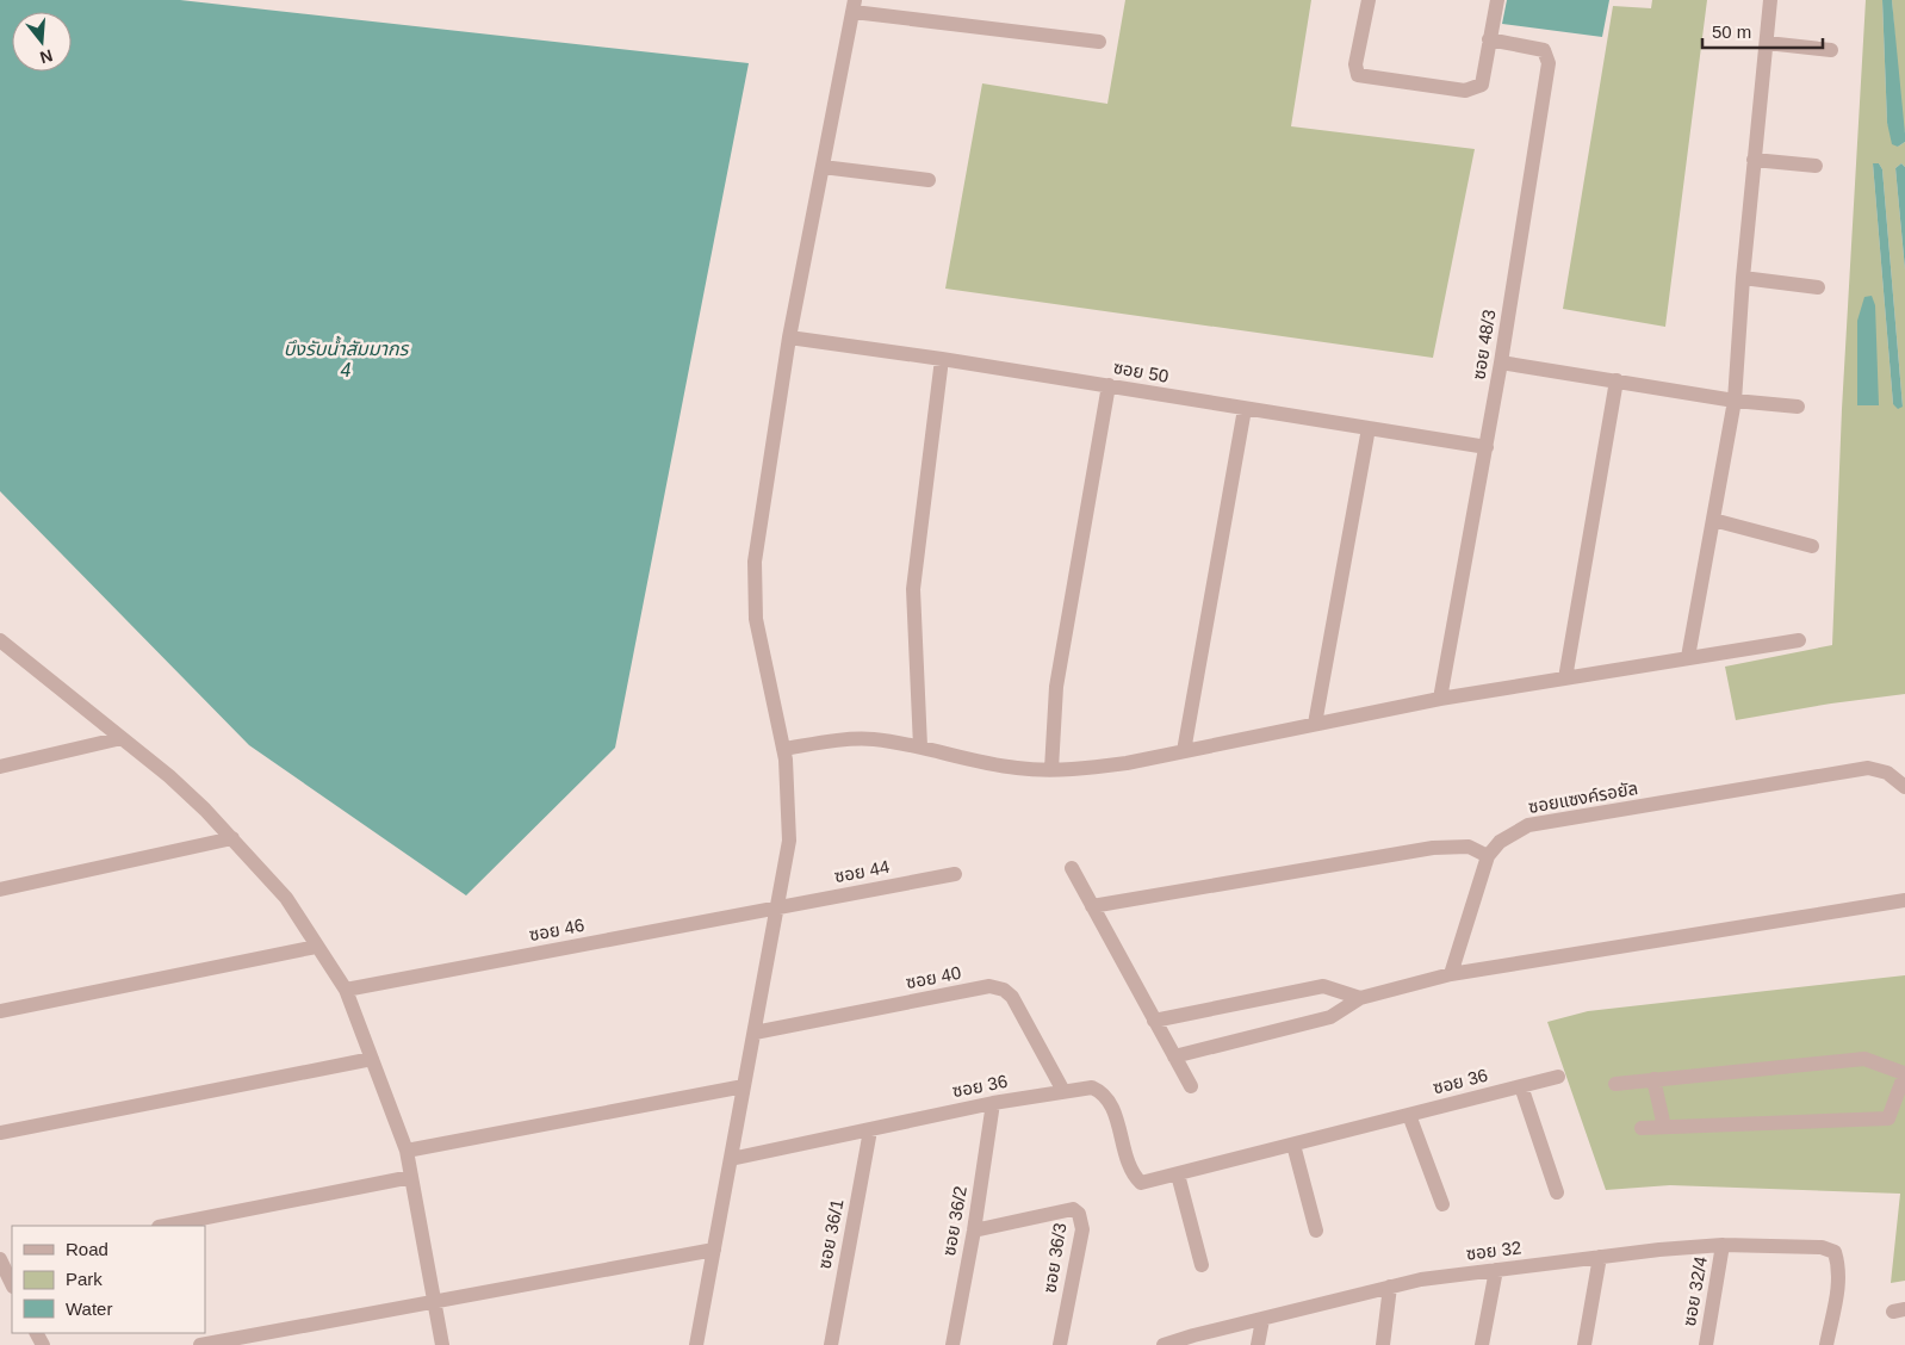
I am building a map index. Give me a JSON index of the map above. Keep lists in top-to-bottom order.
{
  "streets": {
    "street": [
      "ซอย 48/3",
      "ซอย 50",
      "ซอยแซงค์รอยัล",
      "ซอย 44",
      "ซอย 46",
      "ซอย 40",
      "ซอย 36",
      "ซอย 36/2",
      "ซอย 36/1",
      "ซอย 32",
      "ซอย 36/3",
      "ซอย 32/4"
    ]
  },
  "crossings": [
    ["ซอย 48/3", "ซอย 50"],
    ["ซอย 44", "ซอย 46"],
    ["ซอย 40", "ซอย 36"],
    ["ซอย 36", "ซอย 36/2"],
    ["ซอย 36", "ซอย 36/1"],
    ["ซอย 36/2", "ซอย 36/3"],
    ["ซอย 32", "ซอย 32/4"]
  ],
  "water": ["บึงรับน้ำสัมมากร 4"],
  "legend": ["Road", "Park", "Water"],
  "scale_bar": "50 m",
  "north": "bottom"
}
